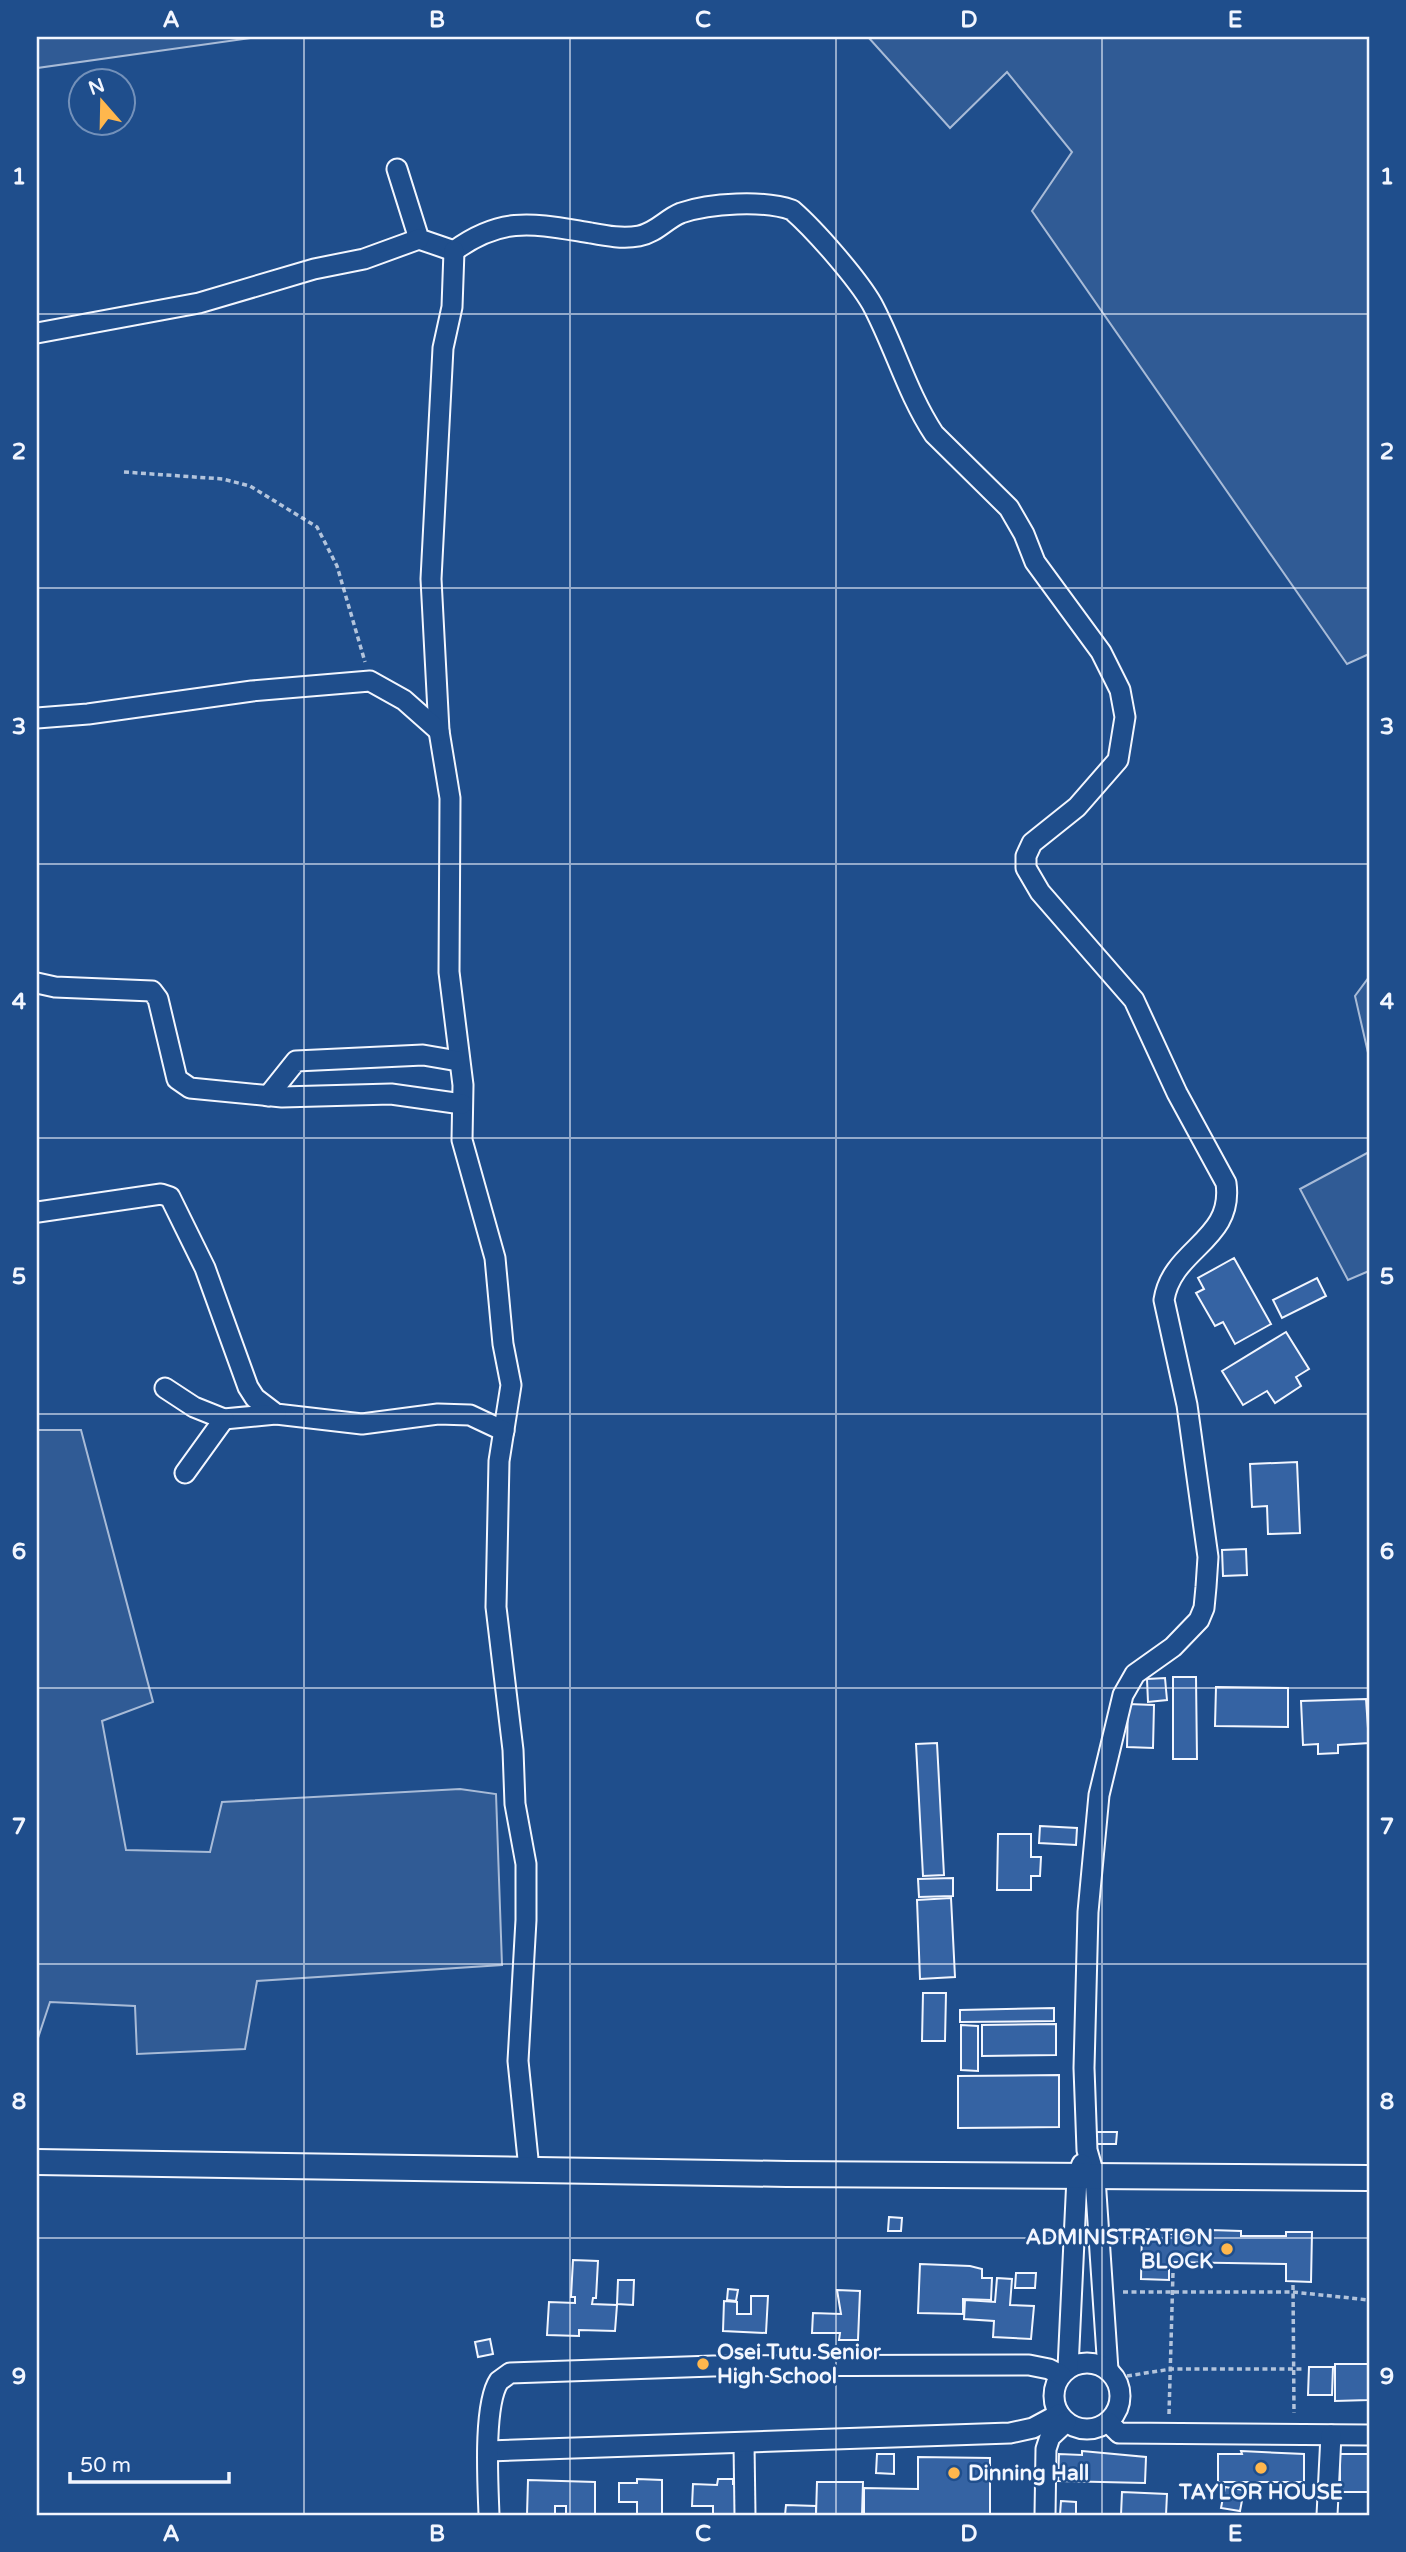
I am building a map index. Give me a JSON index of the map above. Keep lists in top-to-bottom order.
{
  "places": [
    "ADMINISTRATION BLOCK",
    "Osei Tutu Senior High School",
    "TAYLOR HOUSE",
    "Dinning Hall"
  ],
  "scale_bar": "50 m",
  "north": "top",
  "grid": {
    "columns": [
      "A",
      "B",
      "C",
      "D",
      "E"
    ],
    "rows": [
      "1",
      "2",
      "3",
      "4",
      "5",
      "6",
      "7",
      "8",
      "9"
    ]
  }
}
